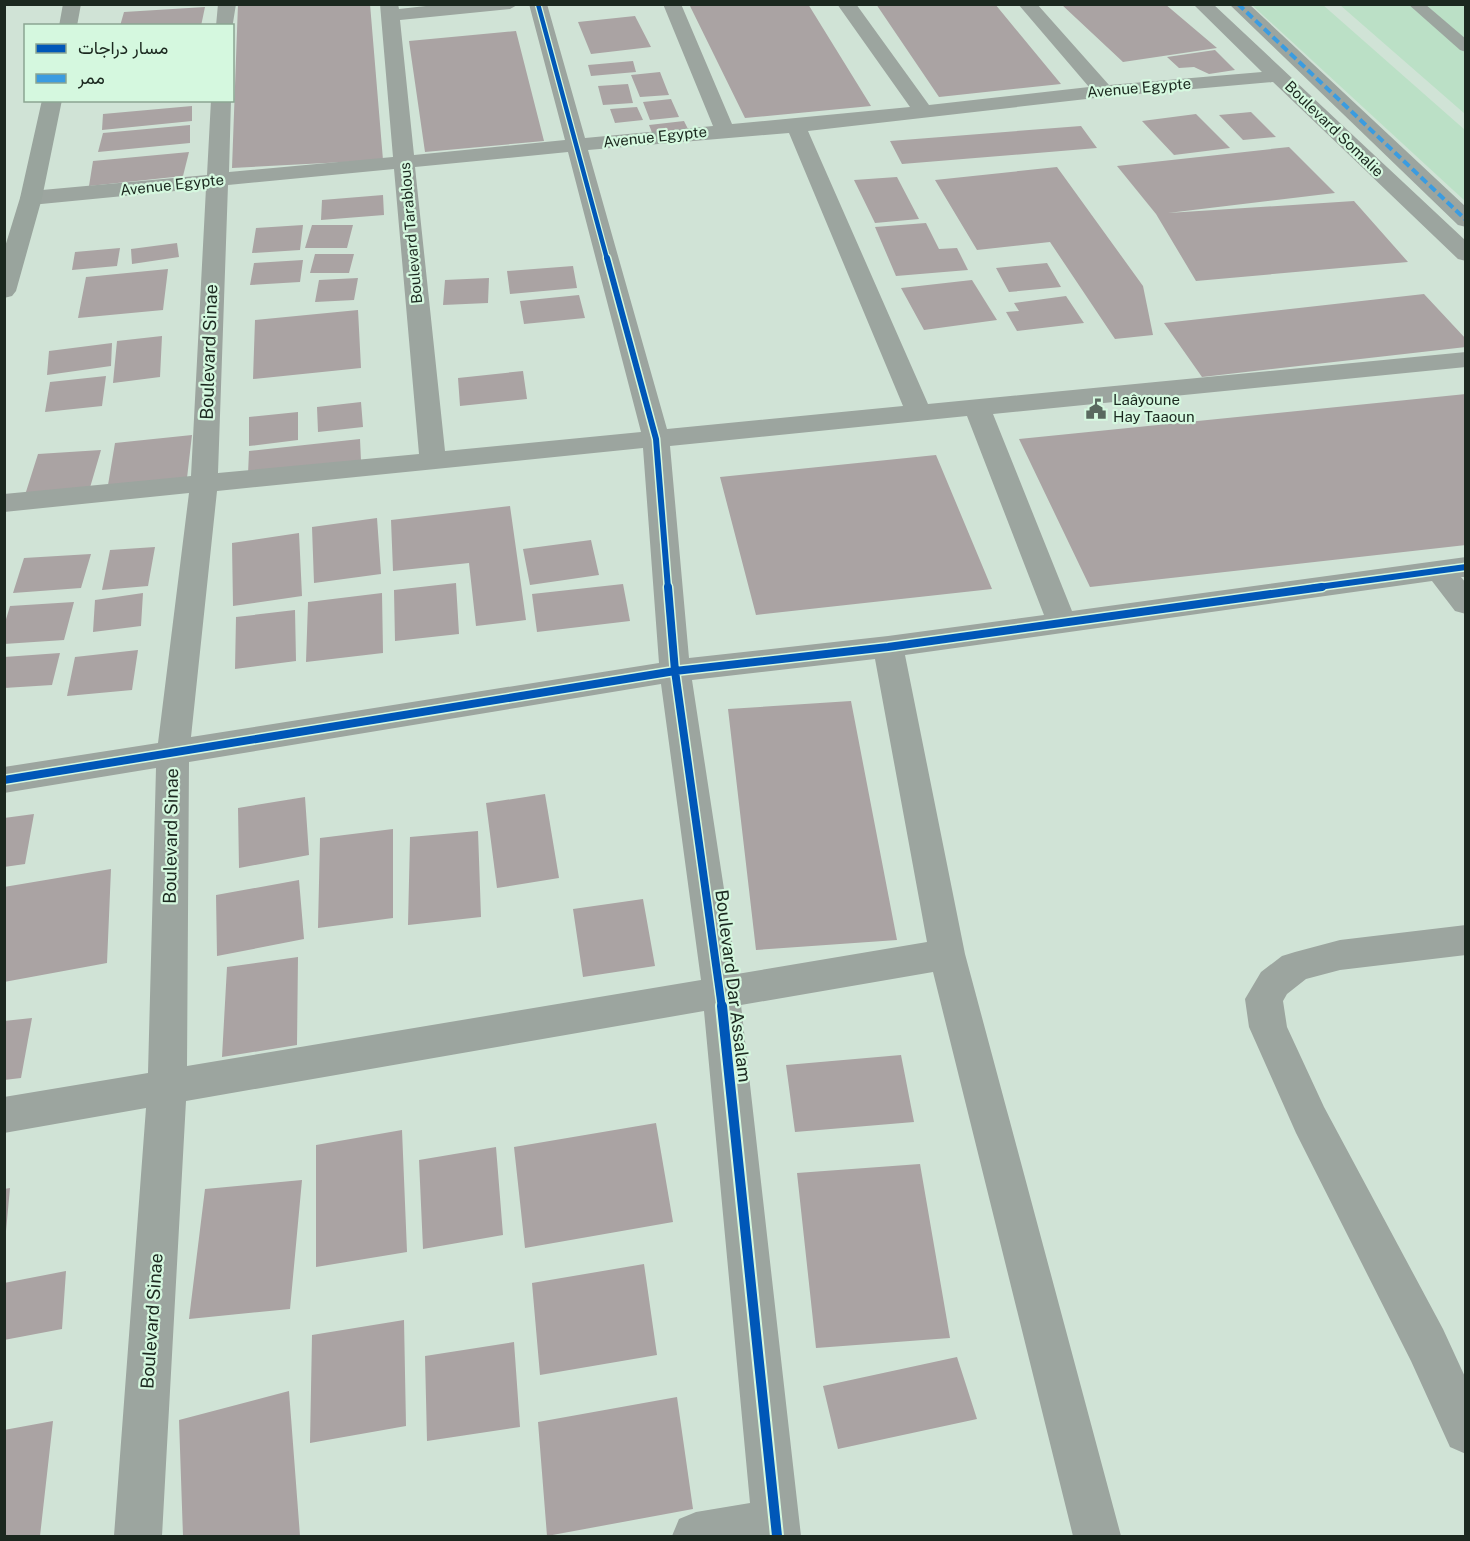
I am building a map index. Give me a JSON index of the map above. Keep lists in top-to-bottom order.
{
  "streets": {
    "street": [
      "Avenue Egypte",
      "Boulevard Somalie",
      "Boulevard Tarablous",
      "Boulevard Sinae",
      "Boulevard Dar Assalam"
    ]
  },
  "crossings": [
    ["Avenue Egypte", "Boulevard Somalie"],
    ["Avenue Egypte", "Boulevard Tarablous"],
    ["Avenue Egypte", "Boulevard Sinae"],
    ["Avenue Egypte", "Boulevard Dar Assalam"]
  ],
  "places": {
    "public building": ["Laâyoune Hay Taaoun"]
  },
  "legend": ["مسار دراجات", "ممر"]
}
